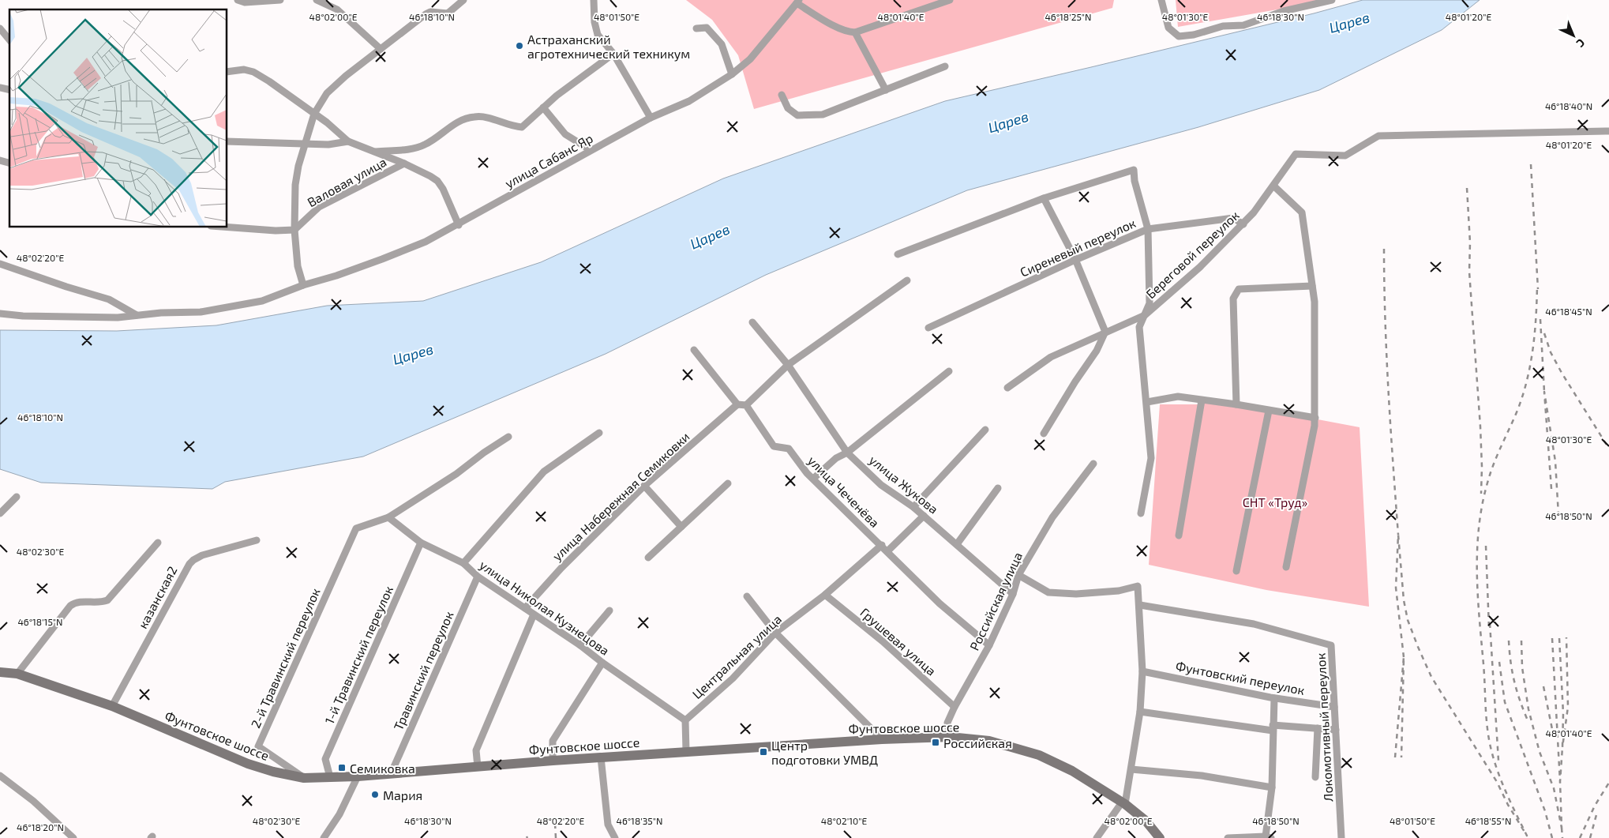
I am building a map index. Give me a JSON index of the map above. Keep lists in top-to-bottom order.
{
  "streets": {
    "street": [
      "улица Сабанс Яр",
      "Валовая улица",
      "Сиреневый переулок",
      "Береговой переулок",
      "улица Жукова",
      "улица Чеченёва",
      "улица Набережная Семиковки",
      "казанская2",
      "Российская улица",
      "улица Николая Кузнецова",
      "Грушевая улица",
      "1-й Травинский переулок",
      "Центральная улица",
      "2-й Травинский переулок",
      "Травинский переулок",
      "Фунтовский переулок",
      "Фунтовское шоссе",
      "Локомотивный переулок"
    ]
  },
  "crossings": [
    ["Сиреневый переулок", "Береговой переулок"],
    ["улица Жукова", "Российская улица"],
    ["улица Чеченёва", "Российская улица"],
    ["улица Чеченёва", "Центральная улица"],
    ["улица Набережная Семиковки", "улица Николая Кузнецова"],
    ["казанская2", "Фунтовское шоссе"],
    ["Российская улица", "Грушевая улица"],
    ["Российская улица", "Фунтовское шоссе"],
    ["улица Николая Кузнецова", "1-й Травинский переулок"],
    ["улица Николая Кузнецова", "Центральная улица"],
    ["улица Николая Кузнецова", "2-й Травинский переулок"],
    ["улица Николая Кузнецова", "Травинский переулок"],
    ["Грушевая улица", "Центральная улица"],
    ["1-й Травинский переулок", "Фунтовское шоссе"],
    ["2-й Травинский переулок", "Фунтовское шоссе"],
    ["Травинский переулок", "Фунтовское шоссе"],
    ["Фунтовский переулок", "Локомотивный переулок"]
  ],
  "water": ["Царев"],
  "parks": ["СНТ «Труд»"],
  "places": {
    "other": ["Астраханский агротехнический техникум", "Мария"],
    "transit": ["Российская", "Центр подготовки УМВД", "Семиковка"]
  },
  "north": "bottom right",
  "coordinates": [
    "46°18'10\"N",
    "46°18'25\"N",
    "46°18'30\"N",
    "48°02'00\"E",
    "48°01'50\"E",
    "48°01'40\"E",
    "48°01'30\"E",
    "48°01'20\"E",
    "46°18'40\"N",
    "48°02'20\"E",
    "46°18'45\"N",
    "46°18'50\"N",
    "48°02'30\"E",
    "46°18'15\"N",
    "48°02'10\"E",
    "46°18'35\"N",
    "46°18'55\"N",
    "46°18'20\"N"
  ]
}
